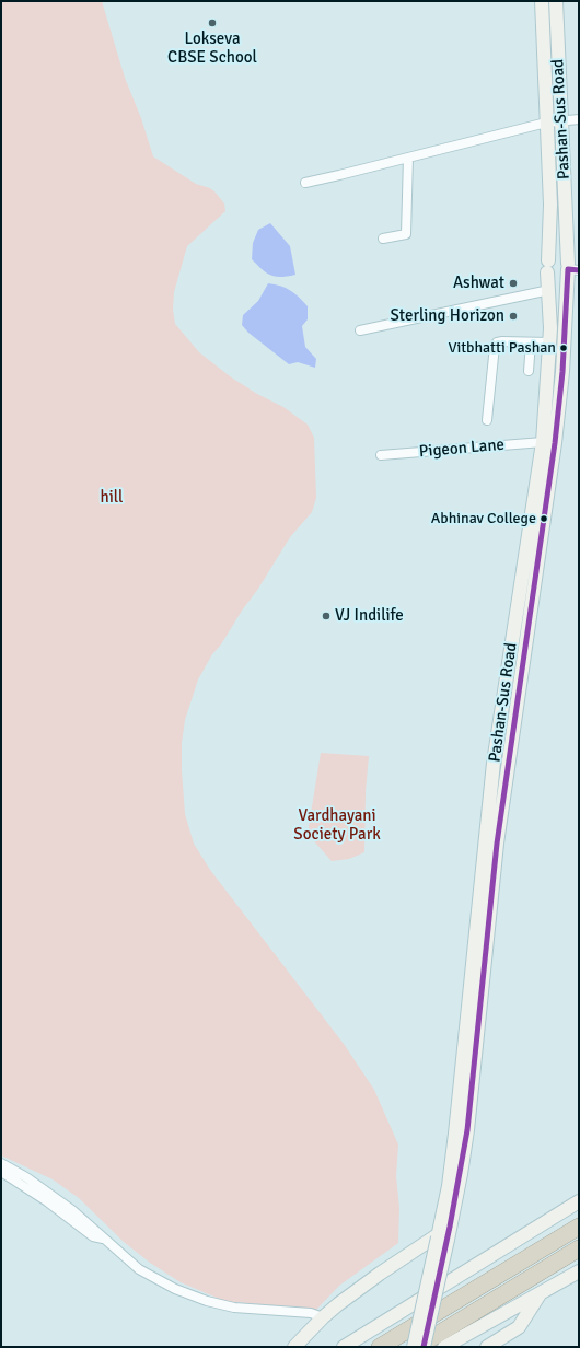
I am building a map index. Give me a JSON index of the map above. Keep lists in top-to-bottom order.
{
  "streets": {
    "main road": ["Pashan-Sus Road"],
    "street": ["Pigeon Lane"]
  },
  "crossings": [
    ["Pashan-Sus Road", "Pigeon Lane"]
  ],
  "parks": ["hill", "Vardhayani Society Park"],
  "places": [
    "Lokseva CBSE School",
    "Ashwat",
    "Sterling Horizon",
    "Vitbhatti Pashan",
    "Abhinav College",
    "VJ Indilife"
  ]
}
